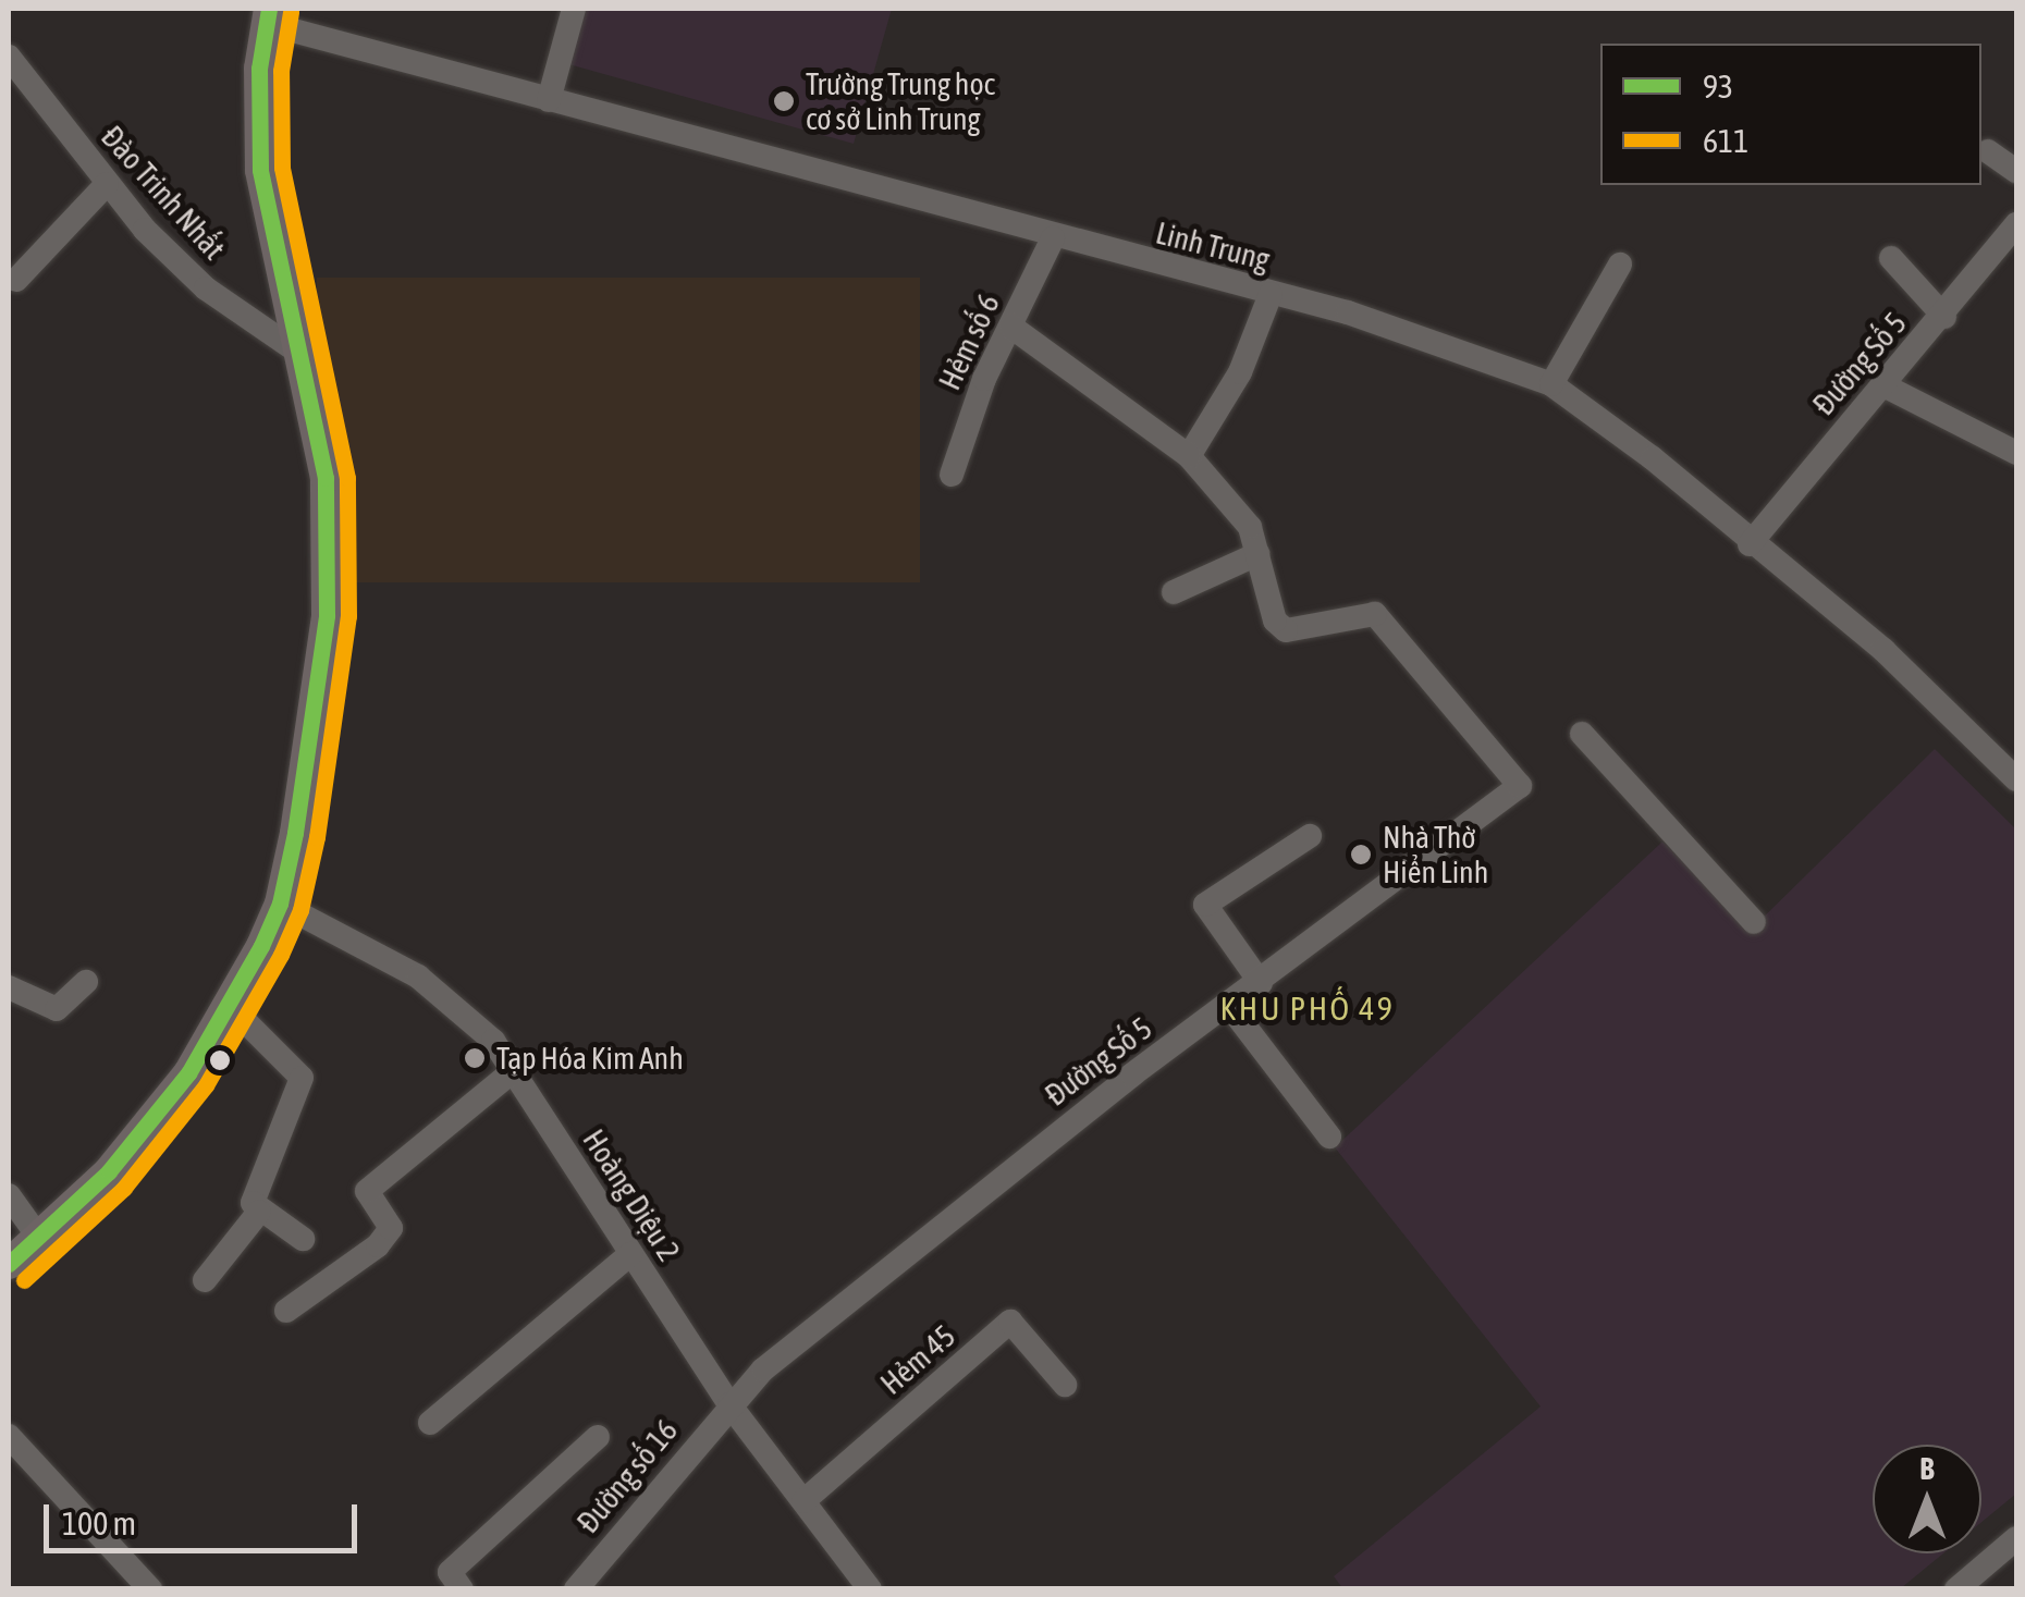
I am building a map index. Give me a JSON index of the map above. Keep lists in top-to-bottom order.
{
  "streets": {
    "street": [
      "Đào Trinh Nhất",
      "Linh Trung",
      "Hẻm số 6",
      "Đường Số 5",
      "Hoàng Diệu 2",
      "Hẻm 45",
      "Đường số 16"
    ]
  },
  "crossings": [
    ["Linh Trung", "Hẻm số 6"],
    ["Linh Trung", "Đường Số 5"],
    ["Đường Số 5", "Hoàng Diệu 2"],
    ["Đường Số 5", "Đường số 16"],
    ["Hoàng Diệu 2", "Hẻm 45"],
    ["Hoàng Diệu 2", "Đường số 16"]
  ],
  "districts": ["KHU PHỐ 49"],
  "places": ["Trường Trung học cơ sở Linh Trung", "Nhà Thờ Hiển Linh", "Tạp Hóa Kim Anh"],
  "lines": ["transit line 93", "transit line 611"],
  "legend": ["93", "611"],
  "scale_bar": "100 m",
  "north": "top"
}
